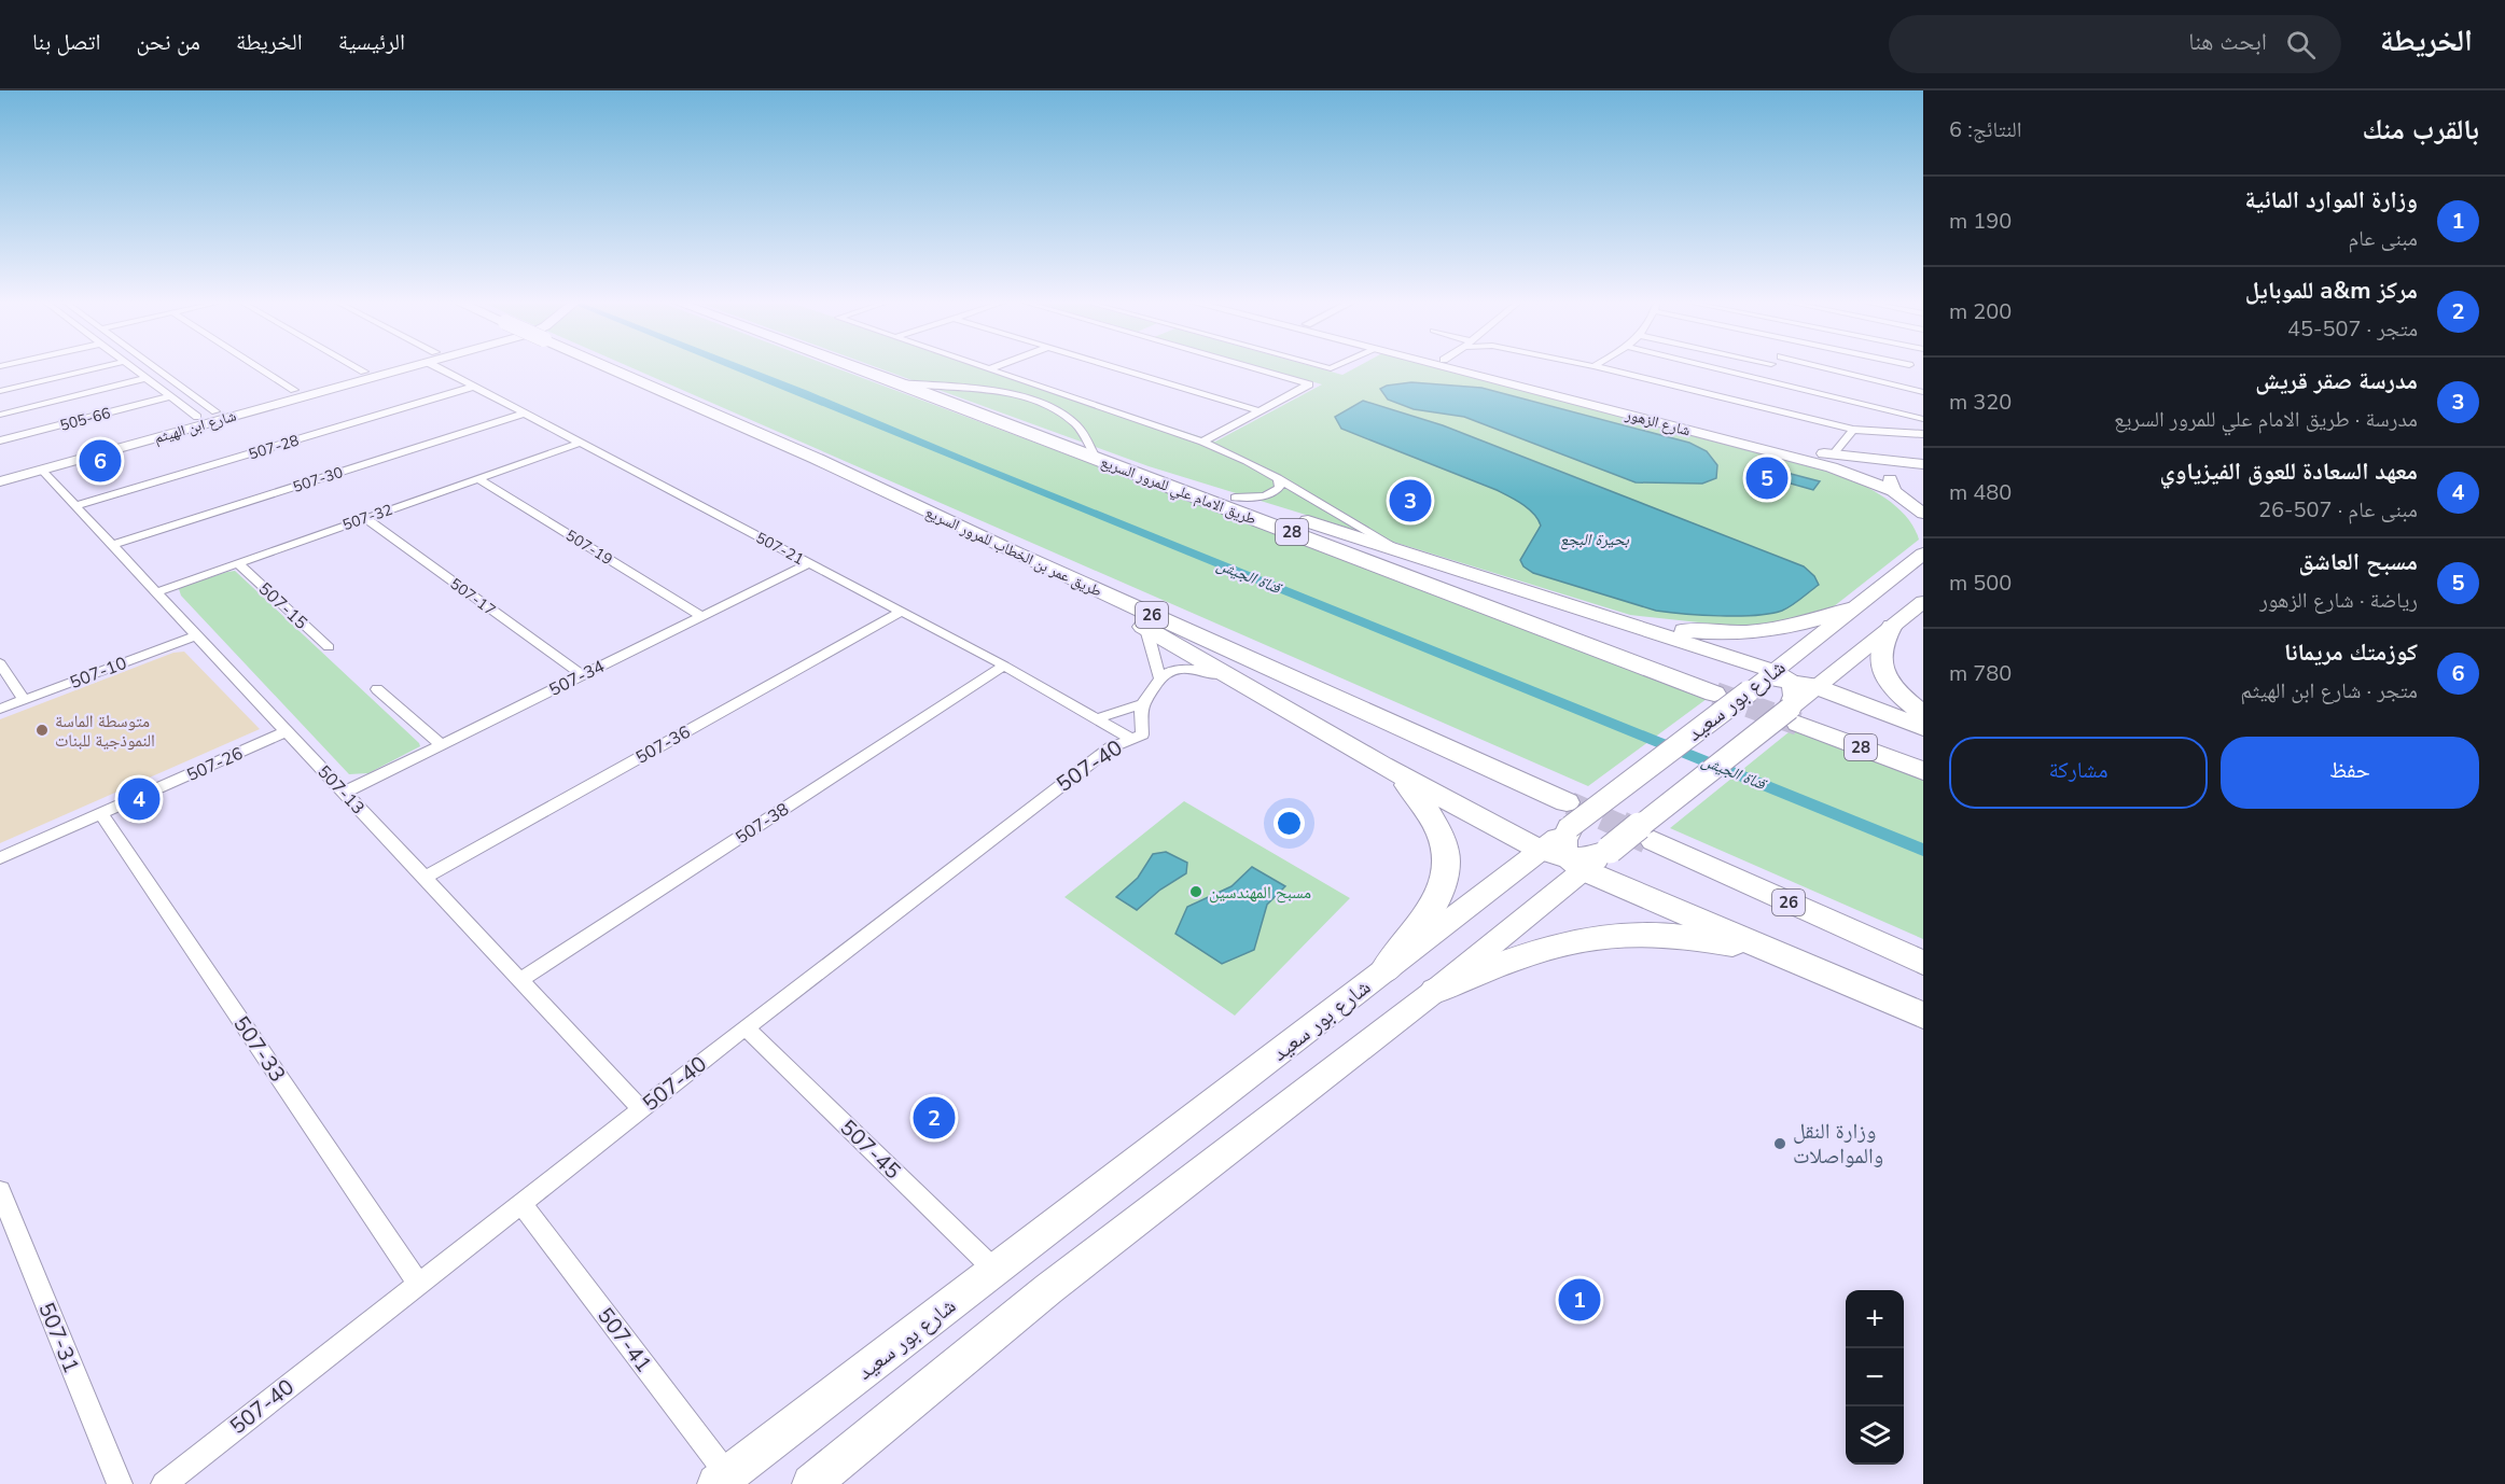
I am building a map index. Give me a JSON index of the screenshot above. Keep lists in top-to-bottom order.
{
  "streets": {
    "highway": [
      "طريق الامام علي للمرور السريع",
      "28",
      "طريق عمر بن الخطاب للمرور السريع",
      "26"
    ],
    "main road": ["شارع الزهور", "شارع ابن الهيثم", "شارع بور سعيد"],
    "street": [
      "505-66",
      "507-28",
      "507-30",
      "507-32",
      "507-19",
      "507-21",
      "507-17",
      "507-15",
      "507-10",
      "507-34",
      "507-36",
      "507-26",
      "507-40",
      "507-13",
      "507-38",
      "507-33",
      "507-45",
      "507-31",
      "507-41"
    ]
  },
  "crossings": [
    ["شارع ابن الهيثم", "507-13"],
    ["507-28", "507-21"],
    ["507-28", "507-13"],
    ["507-30", "507-21"],
    ["507-30", "507-13"],
    ["507-32", "507-19"],
    ["507-32", "507-21"],
    ["507-32", "507-17"],
    ["507-32", "507-15"],
    ["507-32", "507-13"],
    ["28", "شارع بور سعيد"],
    ["507-19", "507-34"],
    ["507-21", "507-34"],
    ["507-21", "507-36"],
    ["507-21", "507-40"],
    ["507-21", "507-38"],
    ["طريق عمر بن الخطاب للمرور السريع", "شارع بور سعيد"],
    ["507-17", "507-34"],
    ["507-10", "507-13"],
    ["507-34", "507-13"],
    ["شارع بور سعيد", "507-45"],
    ["شارع بور سعيد", "507-41"],
    ["507-36", "507-13"],
    ["507-26", "507-13"],
    ["507-26", "507-33"],
    ["507-40", "507-13"],
    ["507-40", "507-33"],
    ["507-40", "507-45"],
    ["507-40", "507-41"],
    ["507-13", "507-38"]
  ],
  "water": ["بحيرة البجع", "قناة الجيش"],
  "places": ["متوسطة الماسة النموذجية للبنات", "مسبح المهندسين", "وزارة النقل والمواصلات"],
  "page": {
    "header": "الخريطة",
    "search": "ابحث هنا",
    "nav": [
      "الرئيسية",
      "الخريطة",
      "من نحن",
      "اتصل بنا"
    ],
    "heading": ["بالقرب منك", "النتائج: 6"],
    "list": [
      {
        "mark": "1",
        "name": "وزارة الموارد المائية",
        "note": "مبنى عام",
        "value": "190 m"
      },
      {
        "mark": "2",
        "name": "مركز a&m للموبايل",
        "note": "متجر · 507-45",
        "value": "200 m"
      },
      {
        "mark": "3",
        "name": "مدرسة صقر قريش",
        "note": "مدرسة · طريق الامام علي للمرور السريع",
        "value": "320 m"
      },
      {
        "mark": "4",
        "name": "معهد السعادة للعوق الفيزياوي",
        "note": "مبنى عام · 507-26",
        "value": "480 m"
      },
      {
        "mark": "5",
        "name": "مسبح العاشق",
        "note": "رياضة · شارع الزهور",
        "value": "500 m"
      },
      {
        "mark": "6",
        "name": "كوزمتك مريمانا",
        "note": "متجر · شارع ابن الهيثم",
        "value": "780 m"
      }
    ],
    "pins": [
      "6",
      "5",
      "3",
      "4",
      "2",
      "1"
    ],
    "buttons": ["حفظ", "مشاركة"],
    "map_buttons": ["+", "−"]
  }
}
